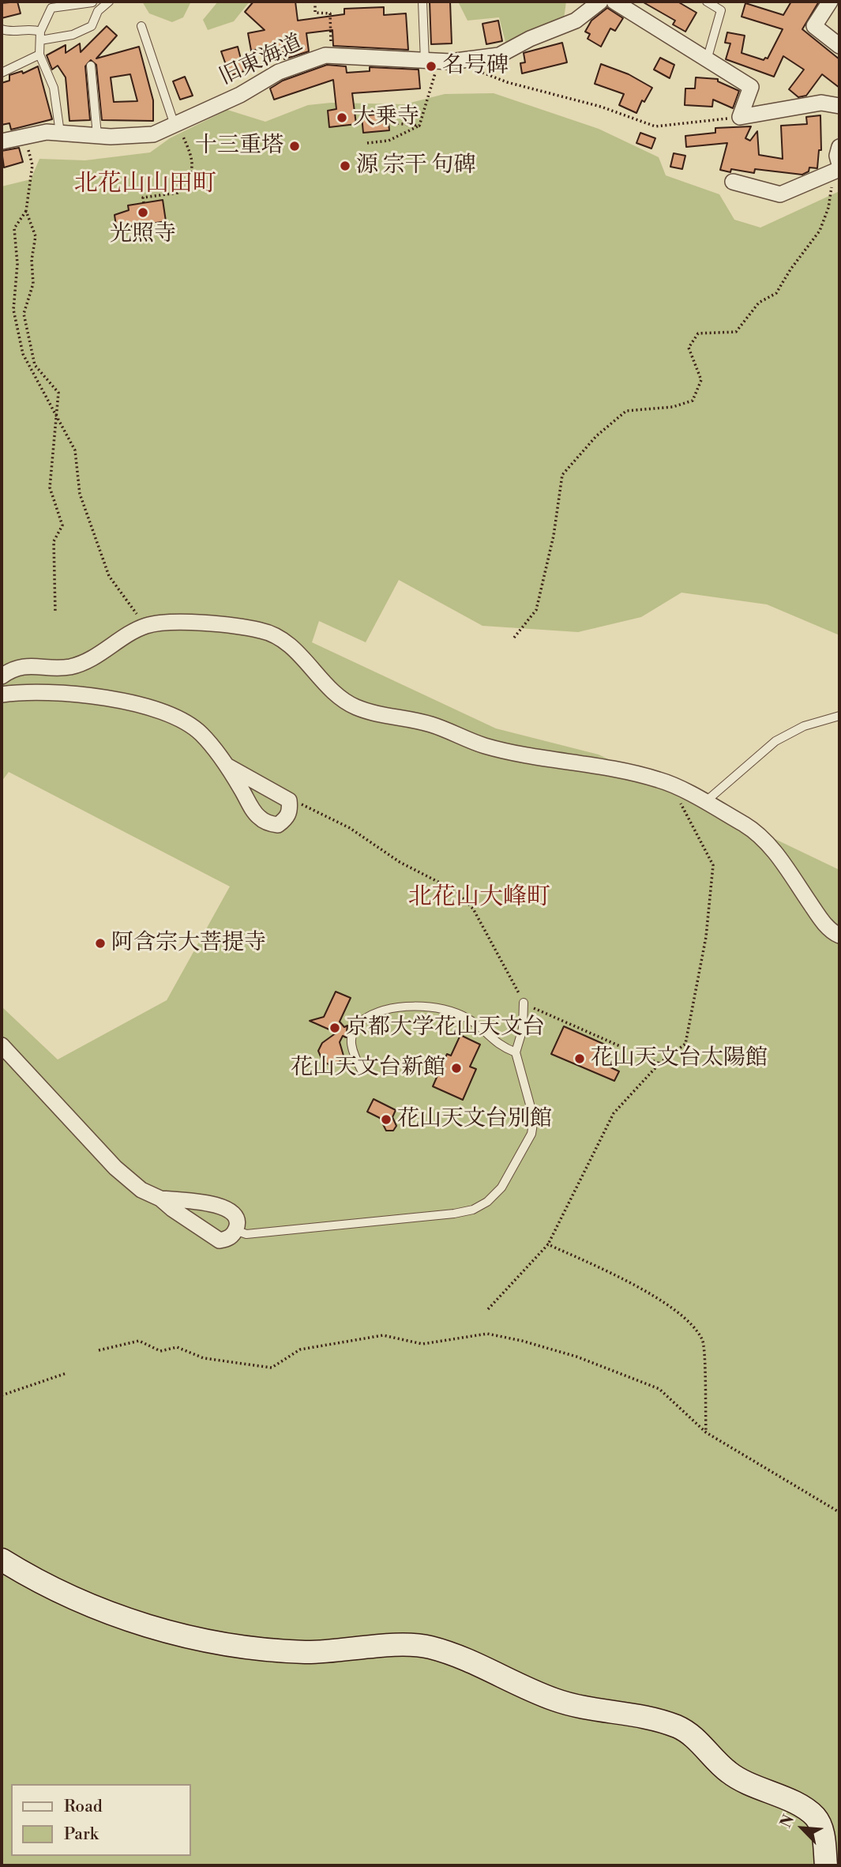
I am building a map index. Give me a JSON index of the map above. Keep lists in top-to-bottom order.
{
  "streets": {
    "street": ["旧東海道"]
  },
  "districts": ["北花山山田町", "北花山大峰町"],
  "places": [
    "名号碑",
    "大乗寺",
    "十三重塔",
    "源 宗干 句碑",
    "光照寺",
    "阿含宗大菩提寺",
    "京都大学花山天文台",
    "花山天文台太陽館",
    "花山天文台新館",
    "花山天文台別館"
  ],
  "legend": ["Road", "Park"],
  "north": "top left"
}
